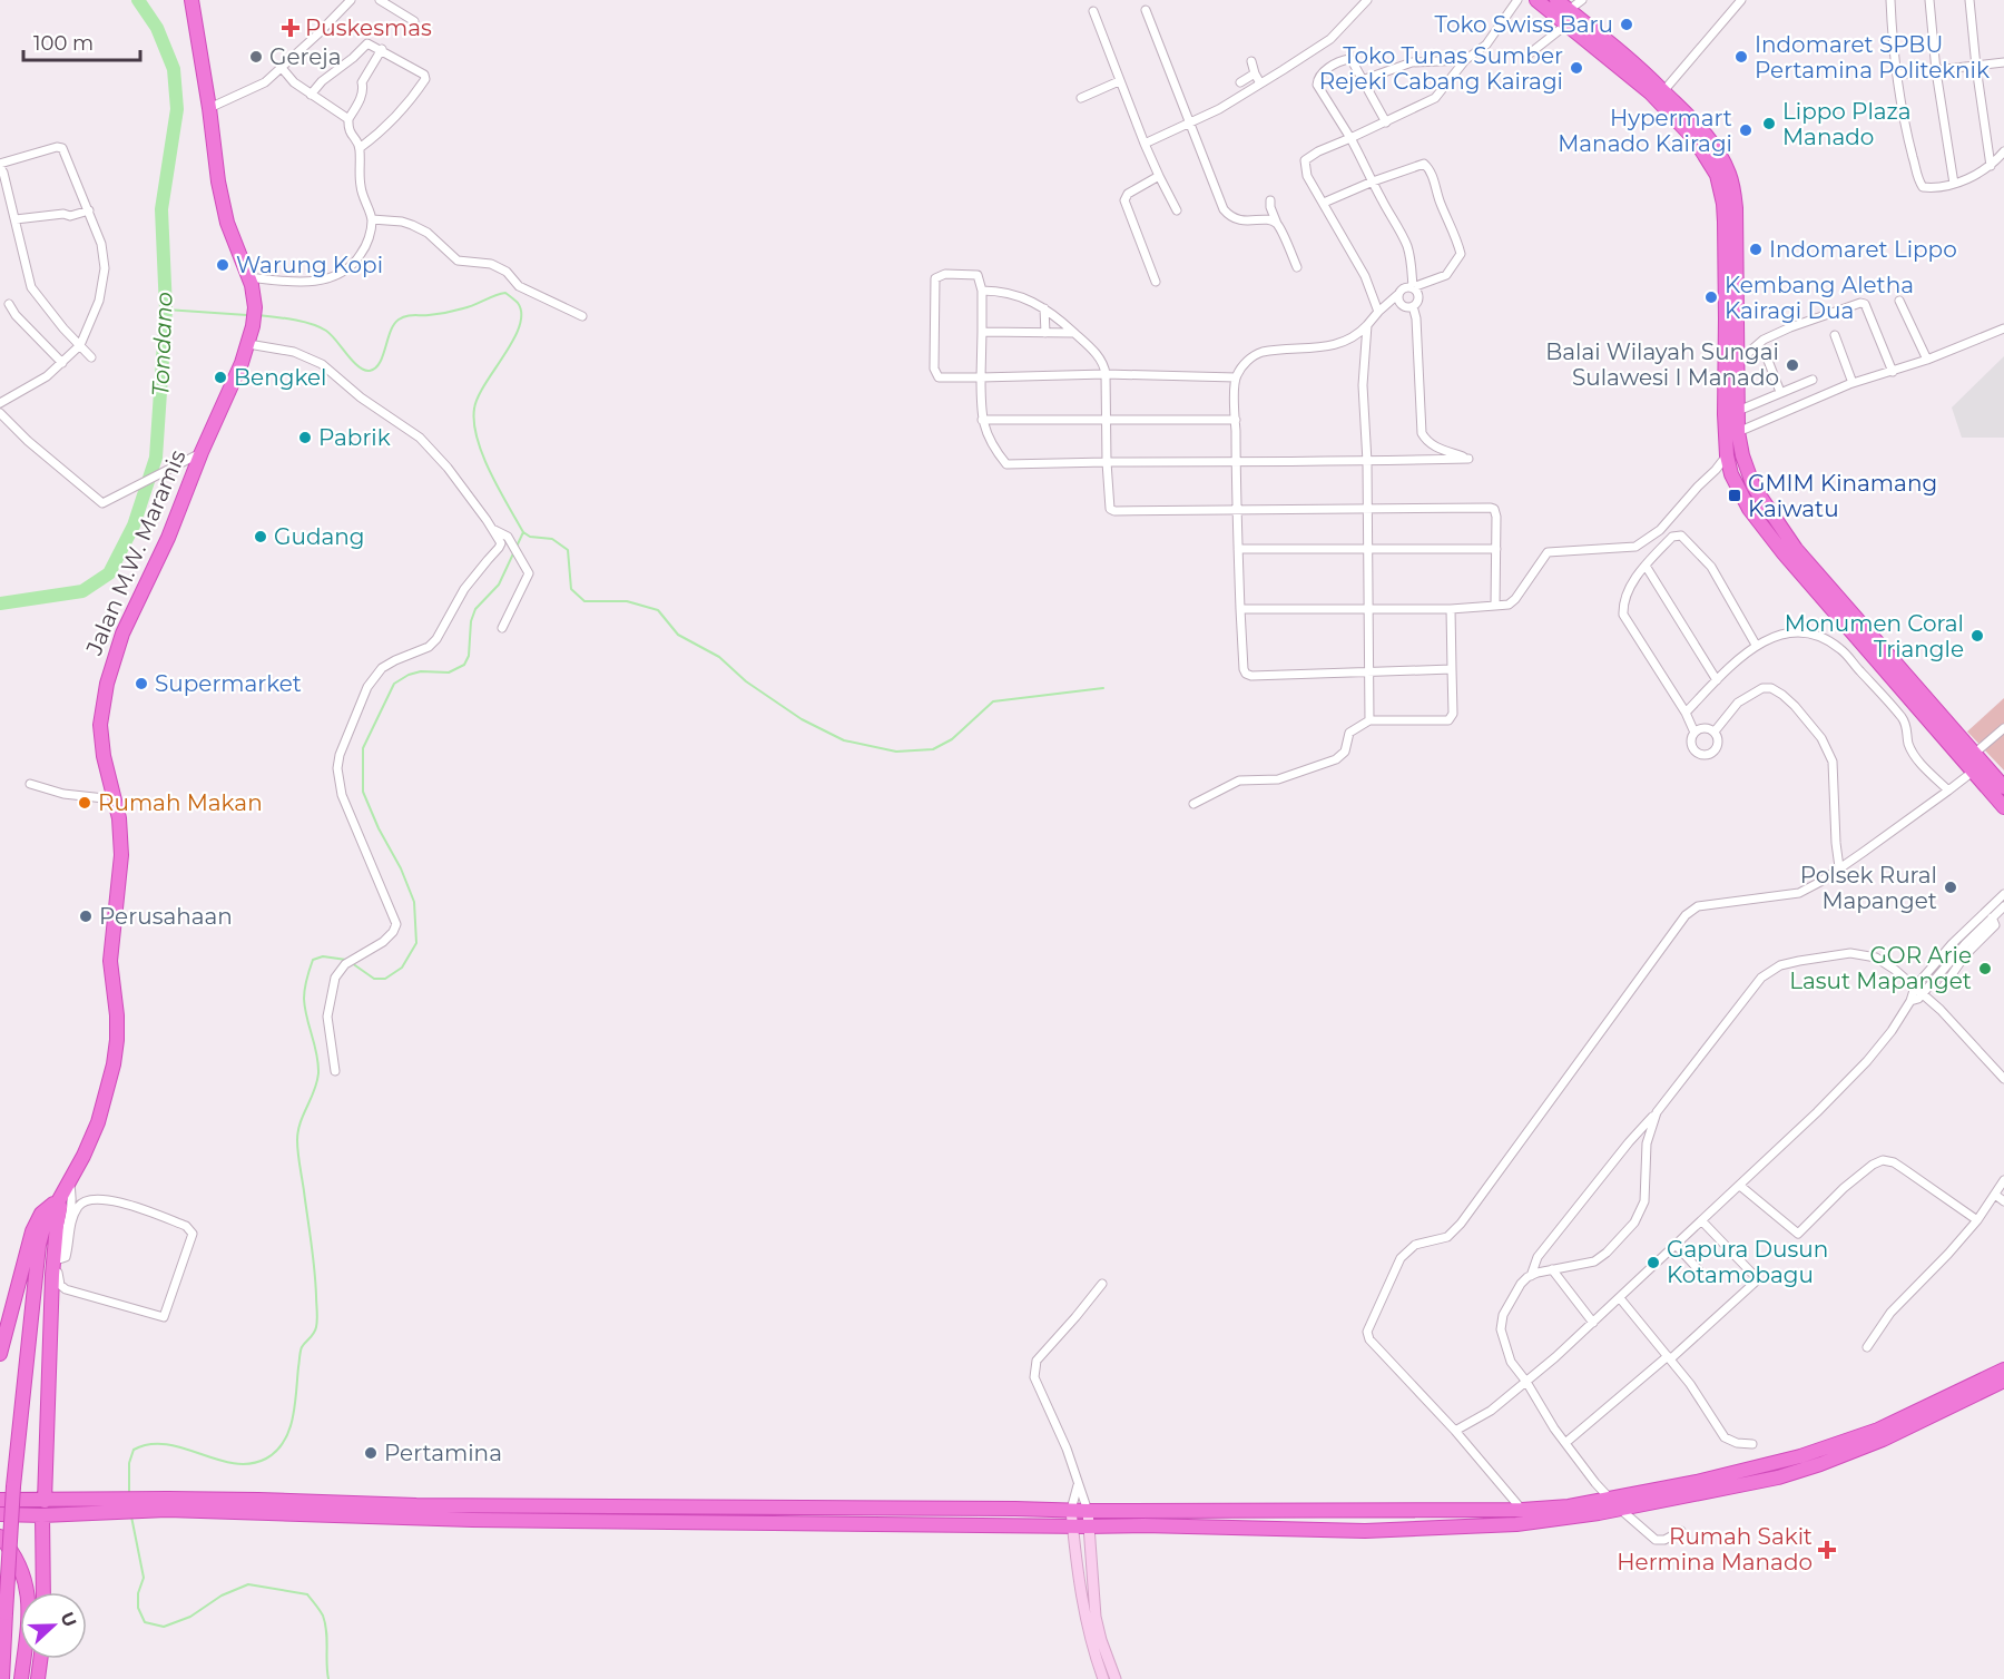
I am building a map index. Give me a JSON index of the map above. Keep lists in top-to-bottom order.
{
  "streets": {
    "highway": ["Jalan M.W. Maramis"]
  },
  "water": ["Tondano"],
  "places": {
    "other": [
      "Toko Swiss Baru",
      "Gereja",
      "Indomaret SPBU Pertamina Politeknik",
      "Toko Tunas Sumber Rejeki Cabang Kairagi",
      "Lippo Plaza Manado",
      "Hypermart Manado Kairagi",
      "Indomaret Lippo",
      "Warung Kopi",
      "Kembang Aletha Kairagi Dua",
      "Balai Wilayah Sungai Sulawesi I Manado",
      "Bengkel",
      "Pabrik",
      "Gudang",
      "Monumen Coral Triangle",
      "Supermarket",
      "Rumah Makan",
      "Polsek Rural Mapanget",
      "Perusahaan",
      "GOR Arie Lasut Mapanget",
      "Gapura Dusun Kotamobagu",
      "Pertamina"
    ],
    "health": ["Puskesmas", "Rumah Sakit Hermina Manado"],
    "transit": ["GMIM Kinamang Kaiwatu"]
  },
  "scale_bar": "100 m",
  "north": "right"
}
